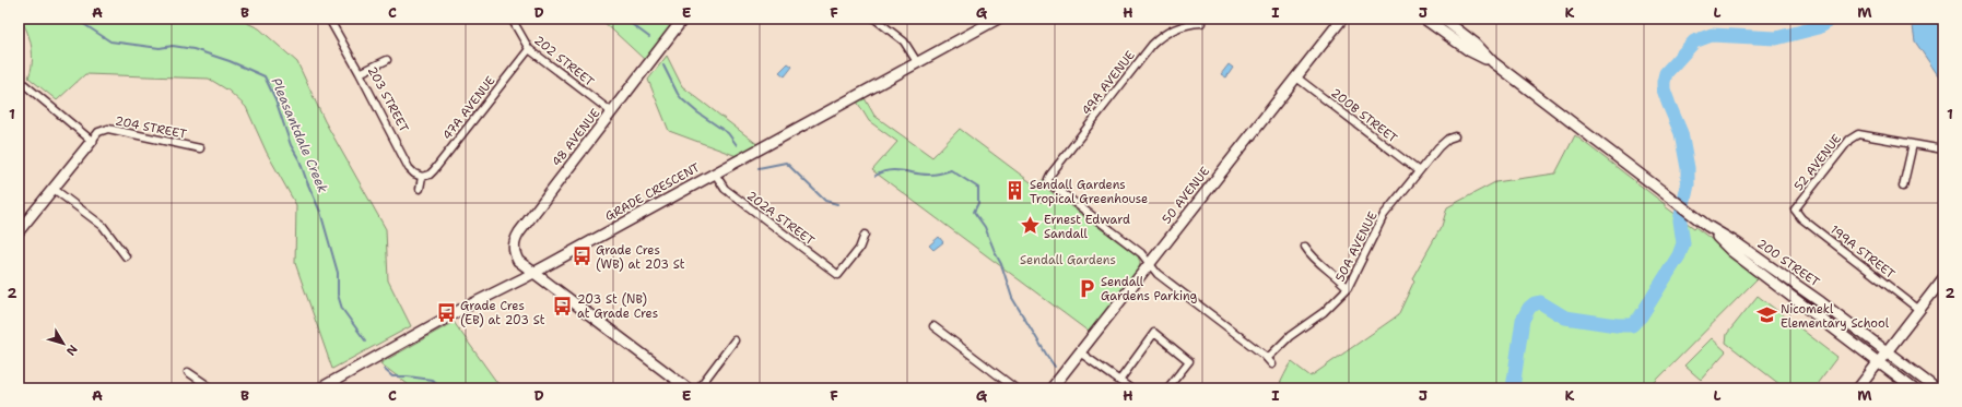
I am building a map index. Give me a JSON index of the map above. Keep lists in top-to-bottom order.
{
  "streets": {
    "street": [
      "202 STREET",
      "49A AVENUE",
      "203 STREET",
      "47A AVENUE",
      "200B STREET",
      "204 STREET",
      "48 AVENUE",
      "52 AVENUE",
      "GRADE CRESCENT",
      "50 AVENUE",
      "202A STREET",
      "50A AVENUE",
      "199A STREET",
      "200 STREET"
    ]
  },
  "crossings": [
    ["202 STREET", "47A AVENUE"],
    ["202 STREET", "48 AVENUE"],
    ["49A AVENUE", "50 AVENUE"],
    ["203 STREET", "47A AVENUE"],
    ["200B STREET", "50 AVENUE"],
    ["200B STREET", "50A AVENUE"],
    ["48 AVENUE", "GRADE CRESCENT"],
    ["52 AVENUE", "199A STREET"],
    ["GRADE CRESCENT", "202A STREET"]
  ],
  "water": ["Pleasantdale Creek"],
  "parks": ["Sendall Gardens"],
  "places": {
    "building": ["Sendall Gardens Tropical Greenhouse"],
    "place": ["Ernest Edward Sandall"],
    "bus stop": ["Grade Cres (WB) at 203 St", "203 St (NB) at Grade Cres", "Grade Cres (EB) at 203 St"],
    "parking": ["Sendall Gardens Parking"],
    "school or university": ["Nicomekl Elementary School"]
  },
  "north": "bottom right",
  "grid": {
    "columns": [
      "A",
      "B",
      "C",
      "D",
      "E",
      "F",
      "G",
      "H",
      "I",
      "J",
      "K",
      "L",
      "M"
    ],
    "rows": ["1", "2"]
  }
}
